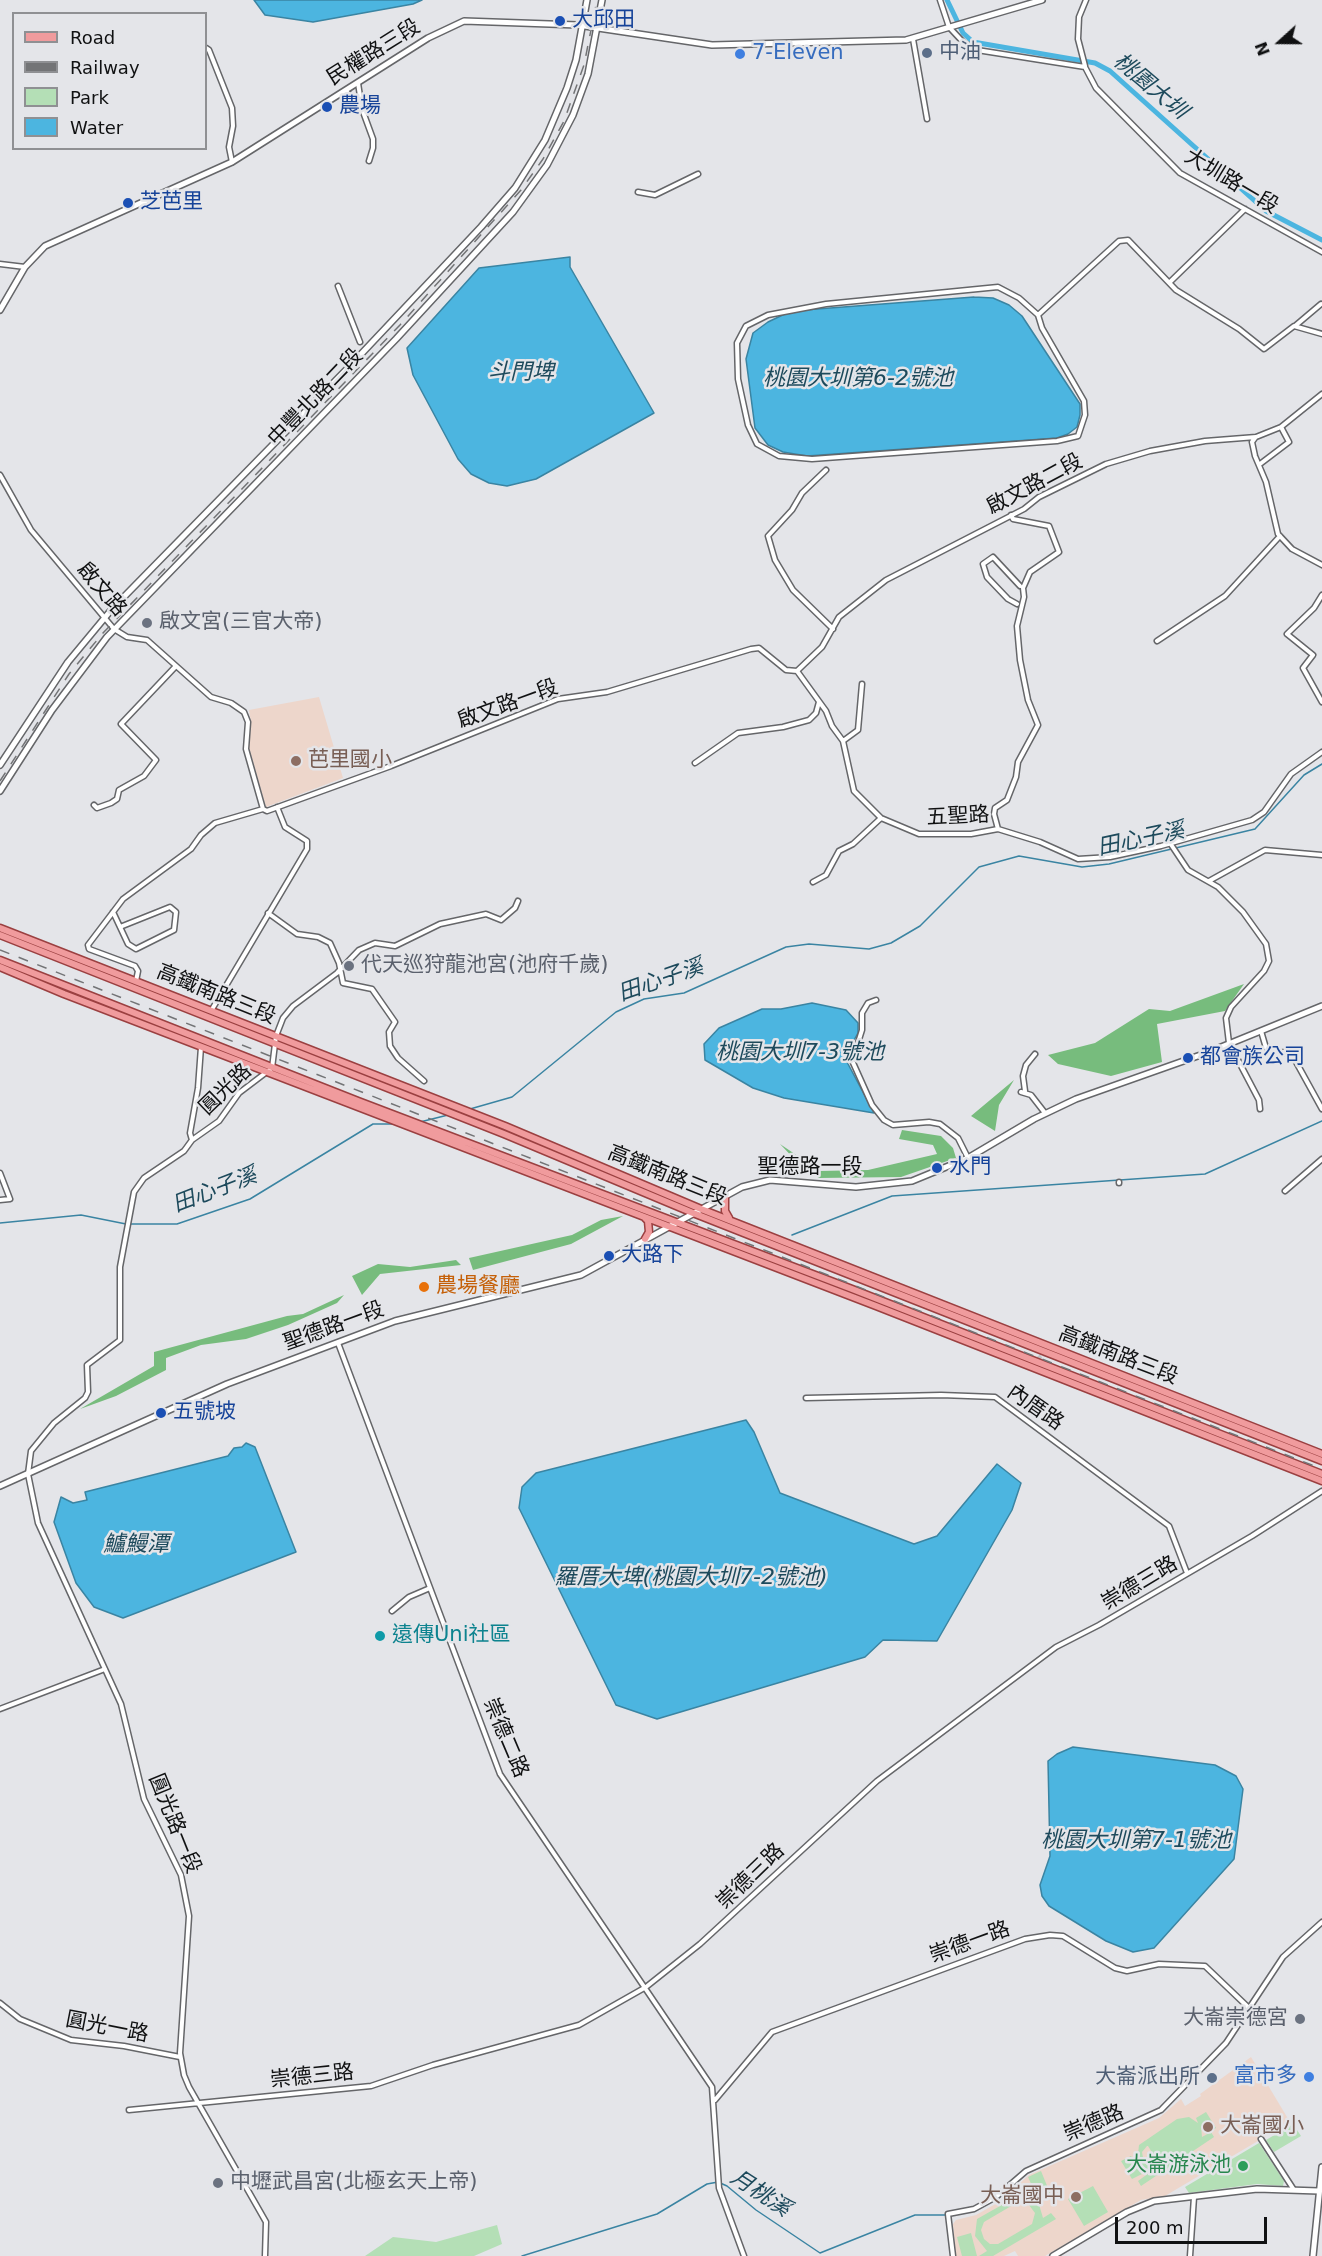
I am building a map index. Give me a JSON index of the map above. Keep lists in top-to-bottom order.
{
  "streets": {
    "main road": ["高鐵南路三段"],
    "street": [
      "民權路三段",
      "大圳路一段",
      "中豐北路二段",
      "啟文路二段",
      "啟文路",
      "啟文路一段",
      "五聖路",
      "圓光路",
      "聖德路一段",
      "內厝路",
      "崇德三路",
      "崇德二路",
      "圓光路一段",
      "崇德一路",
      "圓光一路",
      "崇德路"
    ]
  },
  "crossings": [
    ["民權路三段", "中豐北路二段"],
    ["中豐北路二段", "啟文路"],
    ["啟文路二段", "啟文路一段"],
    ["啟文路二段", "五聖路"],
    ["啟文路", "啟文路一段"],
    ["啟文路一段", "五聖路"],
    ["啟文路一段", "高鐵南路三段"],
    ["高鐵南路三段", "圓光路"],
    ["高鐵南路三段", "聖德路一段"],
    ["圓光路", "聖德路一段"],
    ["圓光路", "圓光路一段"],
    ["聖德路一段", "崇德二路"],
    ["聖德路一段", "圓光路一段"],
    ["內厝路", "崇德三路"],
    ["崇德三路", "崇德二路"],
    ["崇德三路", "圓光路一段"],
    ["崇德二路", "崇德一路"],
    ["圓光路一段", "圓光一路"],
    ["崇德一路", "崇德路"]
  ],
  "water": [
    "桃園大圳",
    "斗門埤",
    "桃園大圳第6-2號池",
    "田心子溪",
    "桃園大圳7-3號池",
    "鱸鰻潭",
    "羅厝大埤(桃園大圳7-2號池)",
    "桃園大圳第7-1號池",
    "月桃溪"
  ],
  "places": [
    "大邱田",
    "中油",
    "7-Eleven",
    "農場",
    "芝芭里",
    "啟文宮(三官大帝)",
    "芭里國小",
    "代天巡狩龍池宮(池府千歲)",
    "都會族公司",
    "水門",
    "大路下",
    "農場餐廳",
    "五號坡",
    "遠傳Uni社區",
    "大崙崇德宮",
    "富市多",
    "大崙派出所",
    "大崙國小",
    "大崙游泳池",
    "中壢武昌宮(北極玄天上帝)",
    "大崙國中"
  ],
  "legend": [
    "Road",
    "Railway",
    "Park",
    "Water"
  ],
  "scale_bar": "200 m",
  "north": "left"
}
